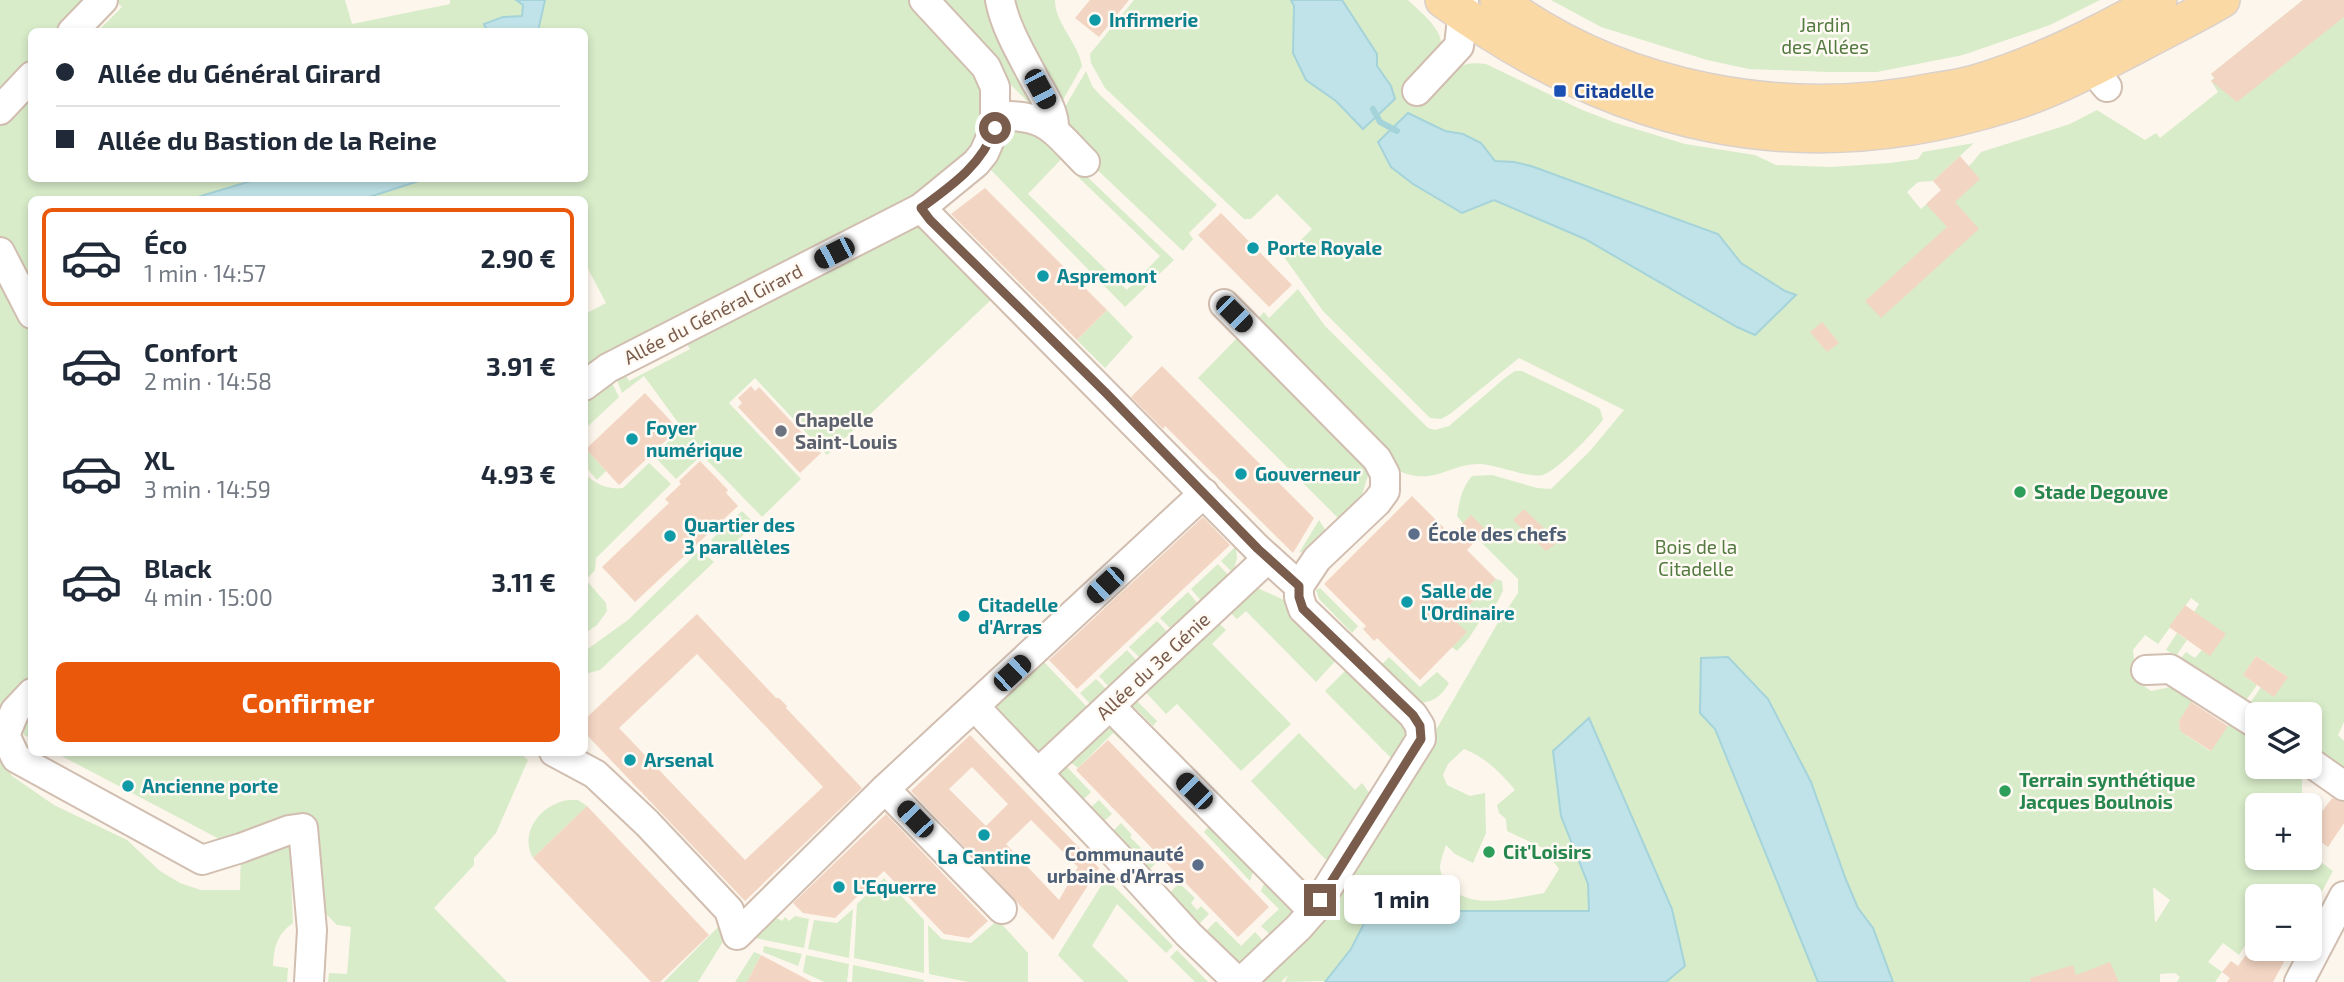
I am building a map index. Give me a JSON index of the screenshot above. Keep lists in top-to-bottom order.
{
  "streets": {
    "street": ["Allée du Général Girard", "Allée du 3e Génie"]
  },
  "parks": ["Jardin des Allées", "Bois de la Citadelle"],
  "places": {
    "other": [
      "Infirmerie",
      "Porte Royale",
      "Aspremont",
      "Chapelle Saint-Louis",
      "Foyer numérique",
      "Gouverneur",
      "Stade Degouve",
      "École des chefs",
      "Quartier des 3 parallèles",
      "Salle de l'Ordinaire",
      "Citadelle d'Arras",
      "Arsenal",
      "Ancienne porte",
      "Terrain synthétique Jacques Boulnois",
      "La Cantine",
      "Cit'Loisirs",
      "Communauté urbaine d'Arras",
      "L'Equerre"
    ],
    "transit": ["Citadelle"]
  },
  "page": {
    "banner": ["Allée du Général Girard", "Allée du Bastion de la Reine"],
    "list": [
      {
        "name": "Éco",
        "note": "1 min · 14:57",
        "value": "2.90 €"
      },
      {
        "name": "Confort",
        "note": "2 min · 14:58",
        "value": "3.91 €"
      },
      {
        "name": "XL",
        "note": "3 min · 14:59",
        "value": "4.93 €"
      },
      {
        "name": "Black",
        "note": "4 min · 15:00",
        "value": "3.11 €"
      }
    ],
    "buttons": "Confirmer",
    "map_buttons": ["+", "−"],
    "bubble": "1 min"
  }
}
